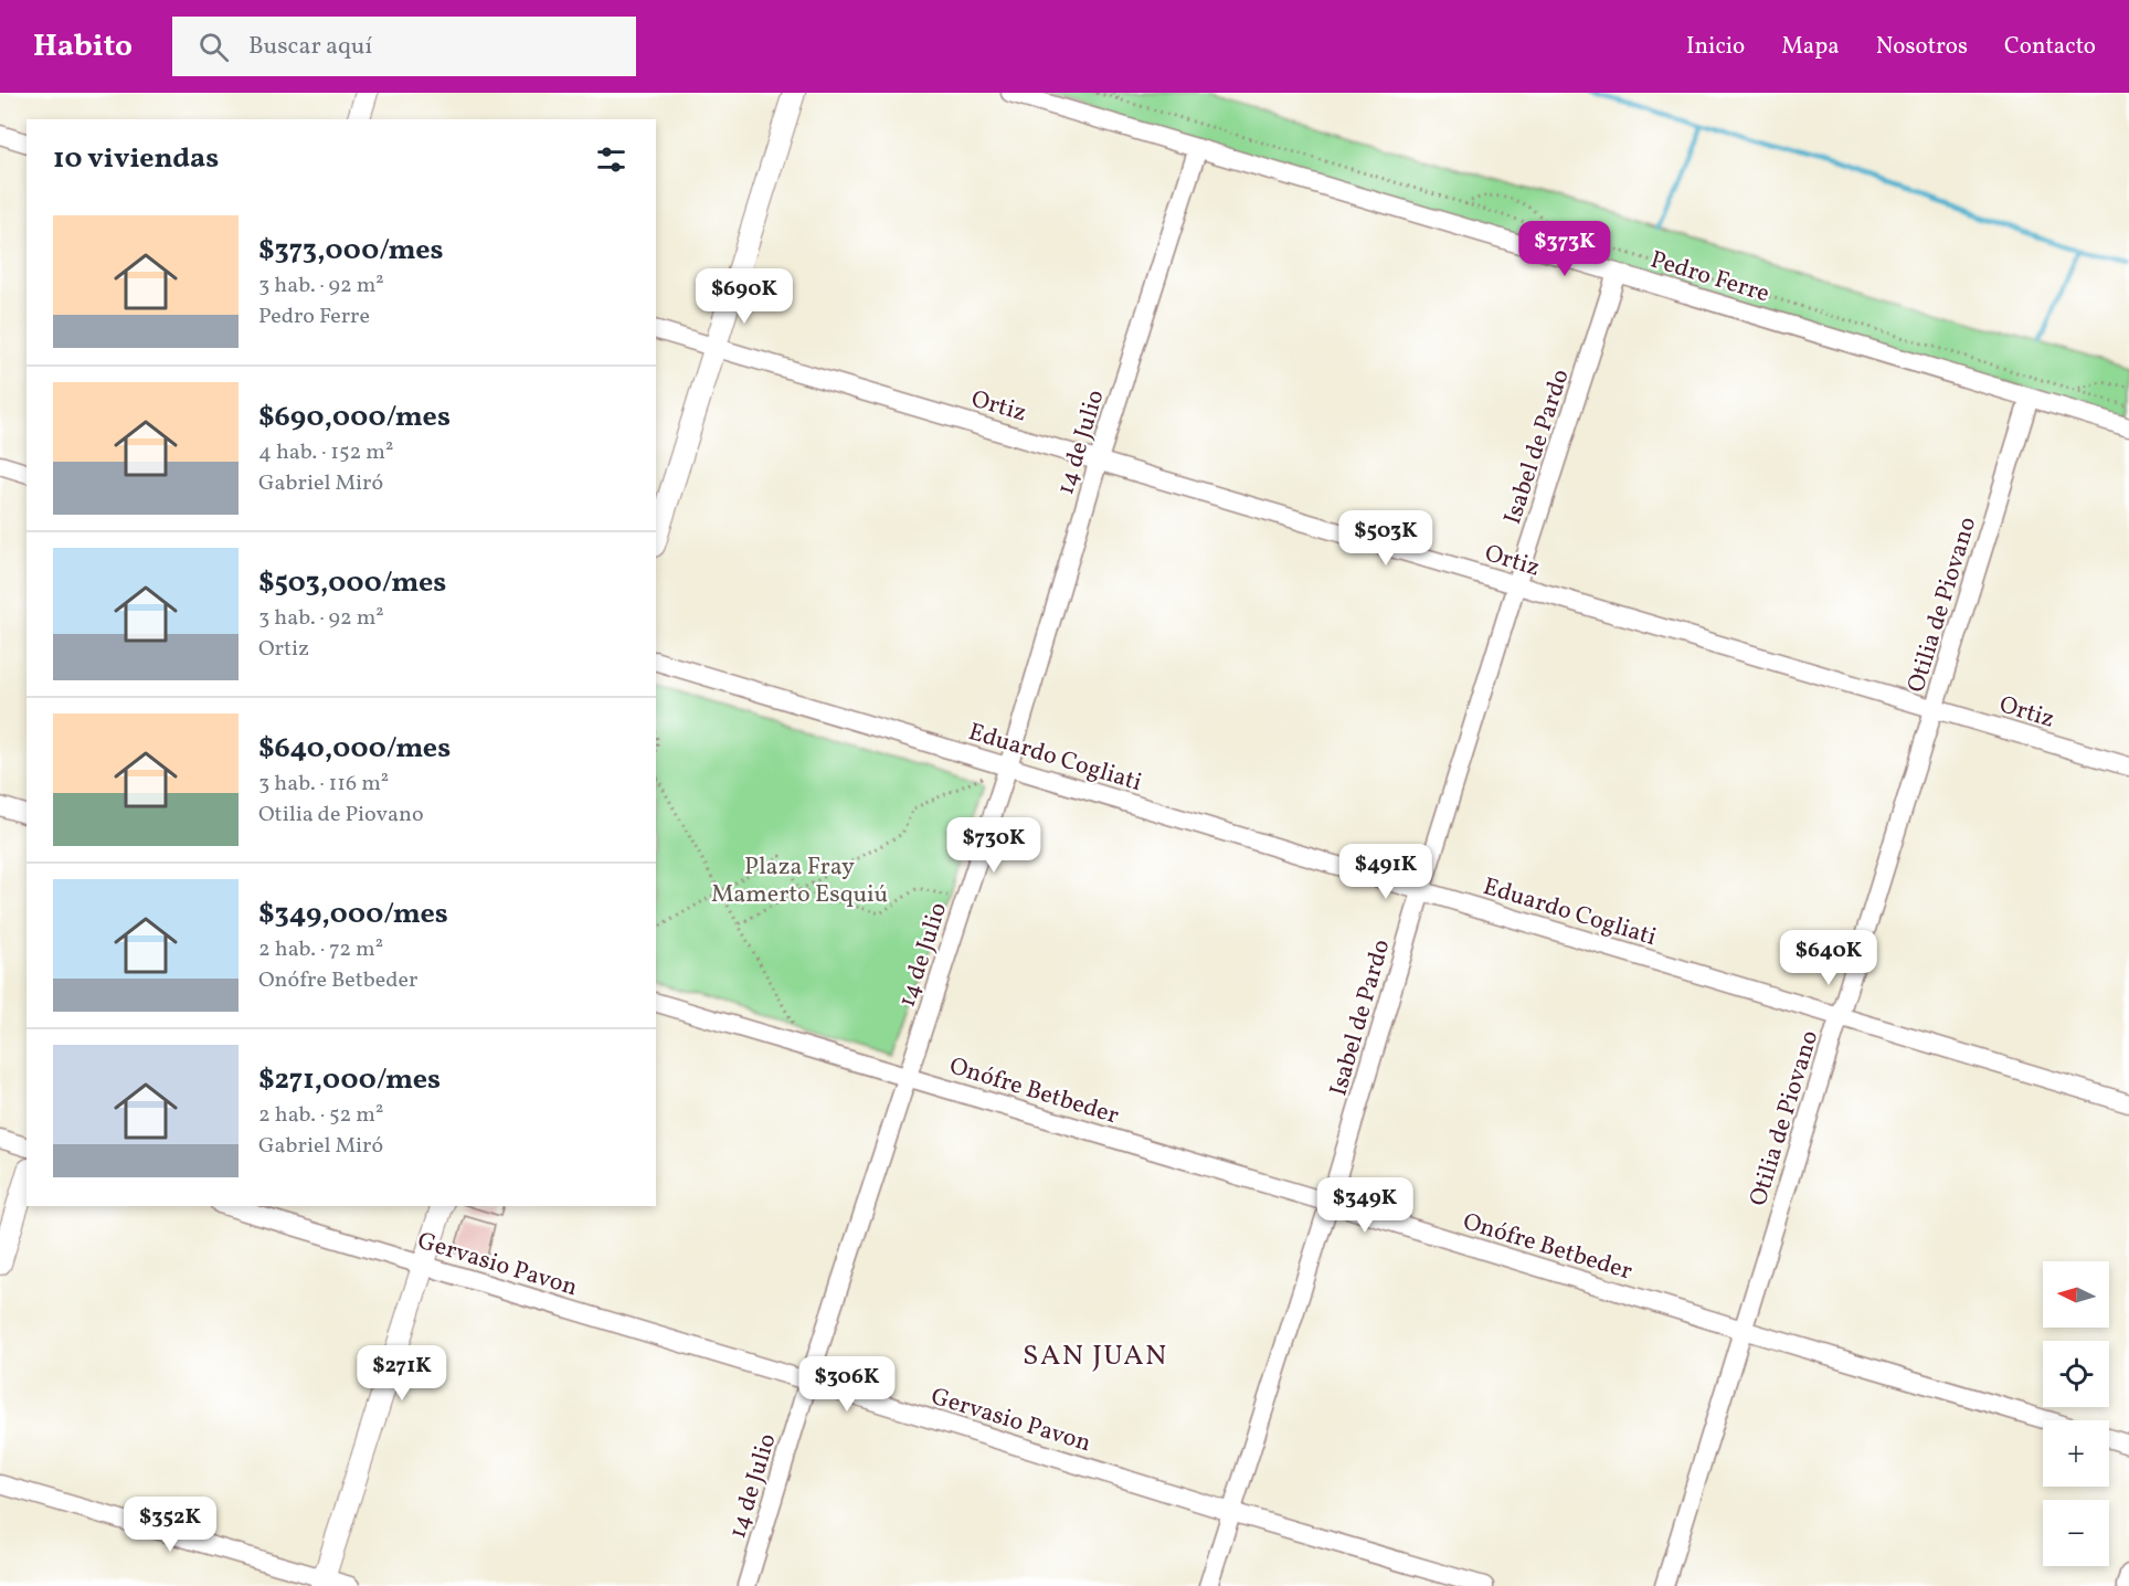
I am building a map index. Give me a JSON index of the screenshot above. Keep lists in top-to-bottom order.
{
  "streets": {
    "street": [
      "Pedro Ferre",
      "Ortiz",
      "14 de Julio",
      "Isabel de Pardo",
      "Otilia de Piovano",
      "Eduardo Cogliati",
      "Onófre Betbeder",
      "Gervasio Pavon"
    ]
  },
  "crossings": [
    ["Pedro Ferre", "14 de Julio"],
    ["Pedro Ferre", "Isabel de Pardo"],
    ["Pedro Ferre", "Otilia de Piovano"],
    ["Ortiz", "14 de Julio"],
    ["Ortiz", "Isabel de Pardo"],
    ["Ortiz", "Otilia de Piovano"],
    ["14 de Julio", "Eduardo Cogliati"],
    ["14 de Julio", "Onófre Betbeder"],
    ["14 de Julio", "Gervasio Pavon"],
    ["Isabel de Pardo", "Eduardo Cogliati"],
    ["Isabel de Pardo", "Onófre Betbeder"],
    ["Isabel de Pardo", "Gervasio Pavon"],
    ["Otilia de Piovano", "Eduardo Cogliati"],
    ["Otilia de Piovano", "Onófre Betbeder"]
  ],
  "districts": ["SAN JUAN"],
  "parks": ["Plaza Fray Mamerto Esquiú"],
  "north": "left",
  "page": {
    "header": "Habito",
    "search": "Buscar aquí",
    "nav": [
      "Inicio",
      "Mapa",
      "Nosotros",
      "Contacto"
    ],
    "heading": "10 viviendas",
    "list": [
      {
        "name": "$373,000/mes",
        "note": "3 hab. · 92 m² · Pedro Ferre"
      },
      {
        "name": "$690,000/mes",
        "note": "4 hab. · 152 m² · Gabriel Miró"
      },
      {
        "name": "$503,000/mes",
        "note": "3 hab. · 92 m² · Ortiz"
      },
      {
        "name": "$640,000/mes",
        "note": "3 hab. · 116 m² · Otilia de Piovano"
      },
      {
        "name": "$349,000/mes",
        "note": "2 hab. · 72 m² · Onófre Betbeder"
      },
      {
        "name": "$271,000/mes",
        "note": "2 hab. · 52 m² · Gabriel Miró"
      }
    ],
    "price": [
      "$373K",
      "$690K",
      "$503K",
      "$730K",
      "$491K",
      "$640K",
      "$349K",
      "$271K",
      "$306K",
      "$352K"
    ],
    "map_buttons": ["+", "−"]
  }
}
